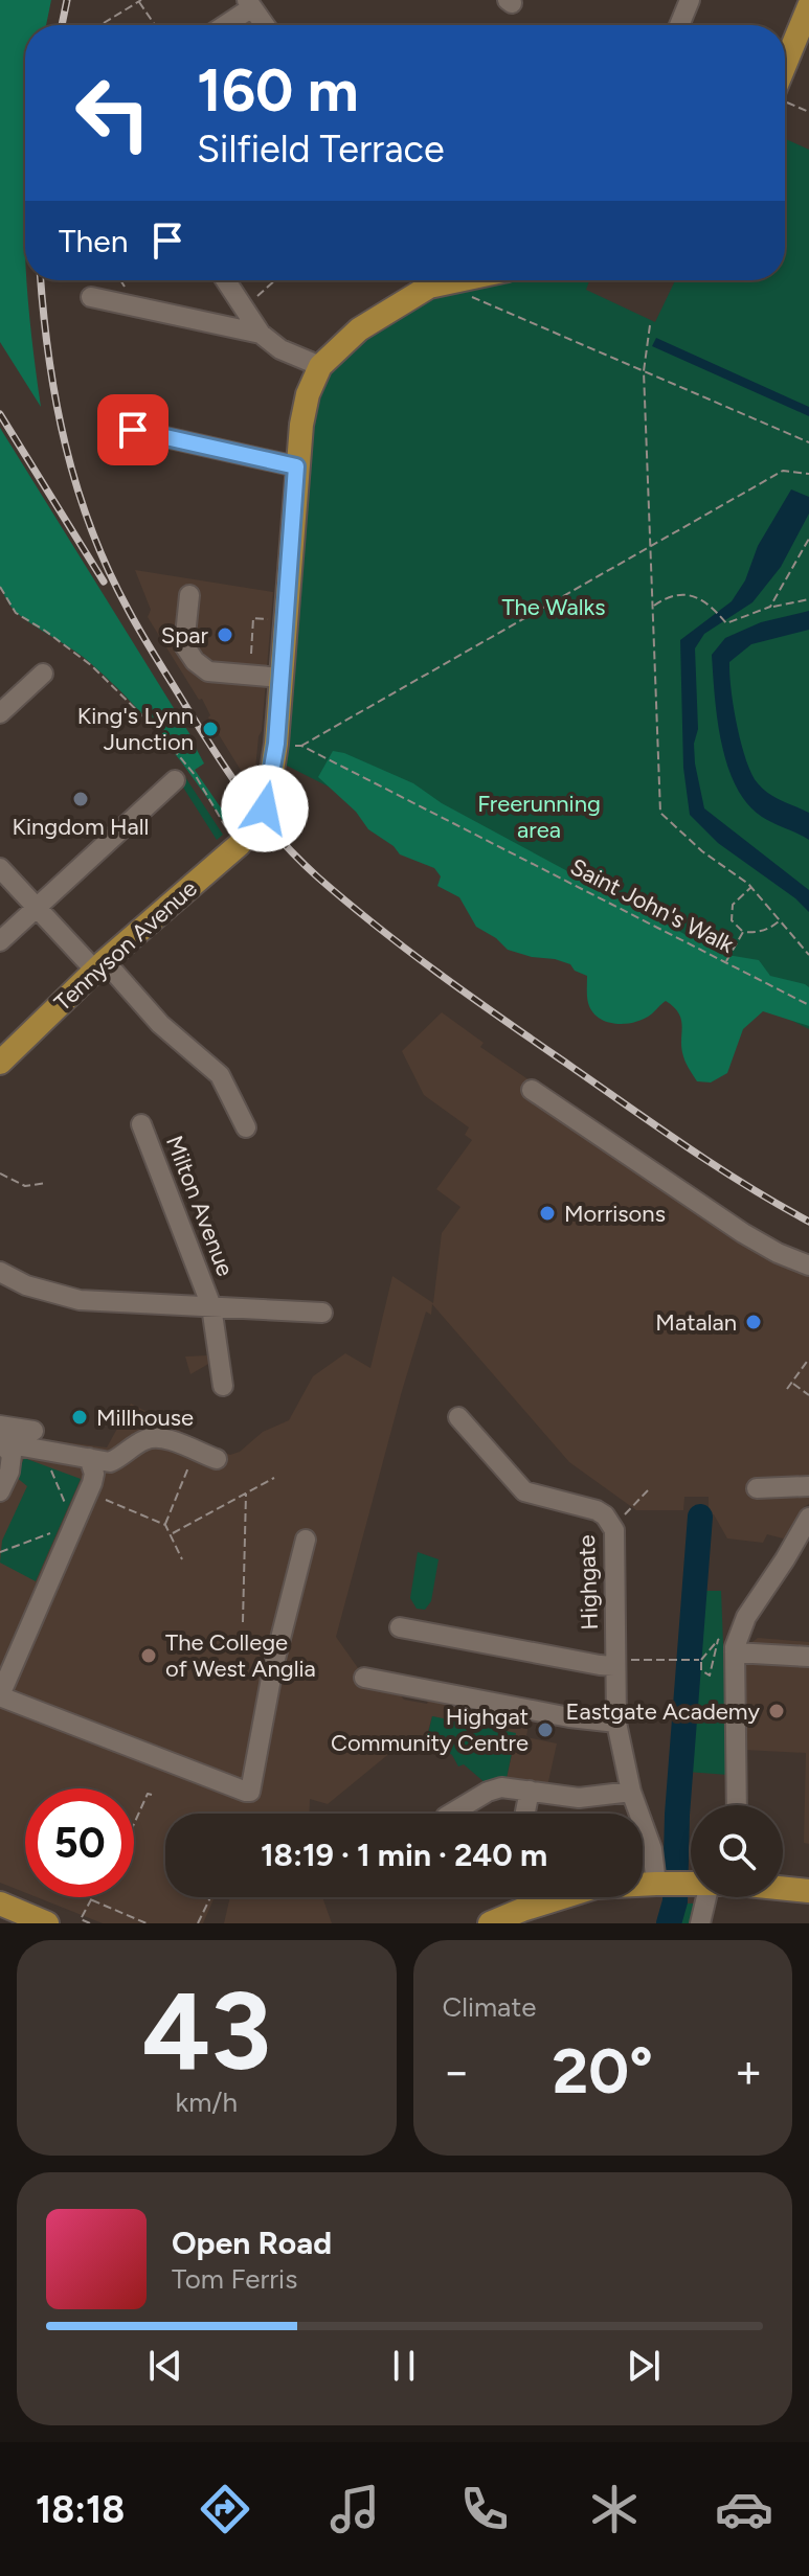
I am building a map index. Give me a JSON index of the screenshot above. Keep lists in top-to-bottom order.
{
  "streets": {
    "main road": ["Tennyson Avenue"],
    "street": ["Milton Avenue", "Highgate"],
    "path": ["Saint John's Walk"]
  },
  "parks": ["The Walks", "Freerunning area"],
  "places": [
    "Spar",
    "King's Lynn Junction",
    "Kingdom Hall",
    "Morrisons",
    "Matalan",
    "Millhouse",
    "The College of West Anglia",
    "Eastgate Academy",
    "Highgat Community Centre"
  ],
  "page": {
    "turn": ["160 m", "Silfield Terrace"],
    "then": "Then",
    "limit": "50",
    "trip": "18:19 · 1 min · 240 m",
    "tile": [
      ["43", "km/h"],
      "Climate"
    ],
    "heat": ["−", "20°", "+"],
    "song": ["Open Road", "Tom Ferris"],
    "tabs": "18:18"
  }
}
